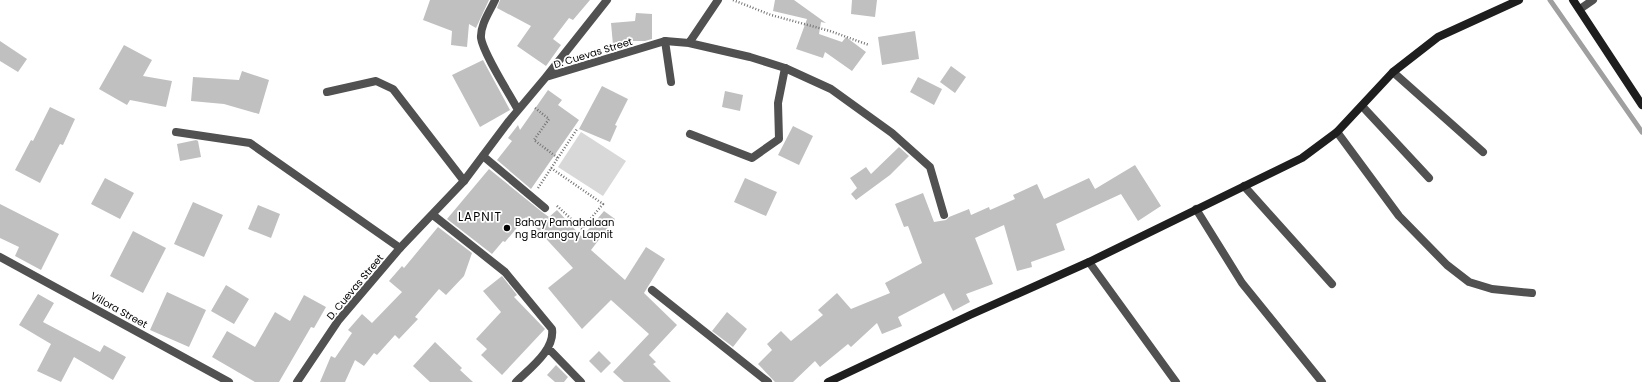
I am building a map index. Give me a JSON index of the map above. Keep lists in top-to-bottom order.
{
  "streets": {
    "street": ["D. Cuevas Street", "Villora Street"]
  },
  "districts": ["LAPNIT"],
  "places": ["Bahay Pamahalaan ng Barangay Lapnit"]
}
